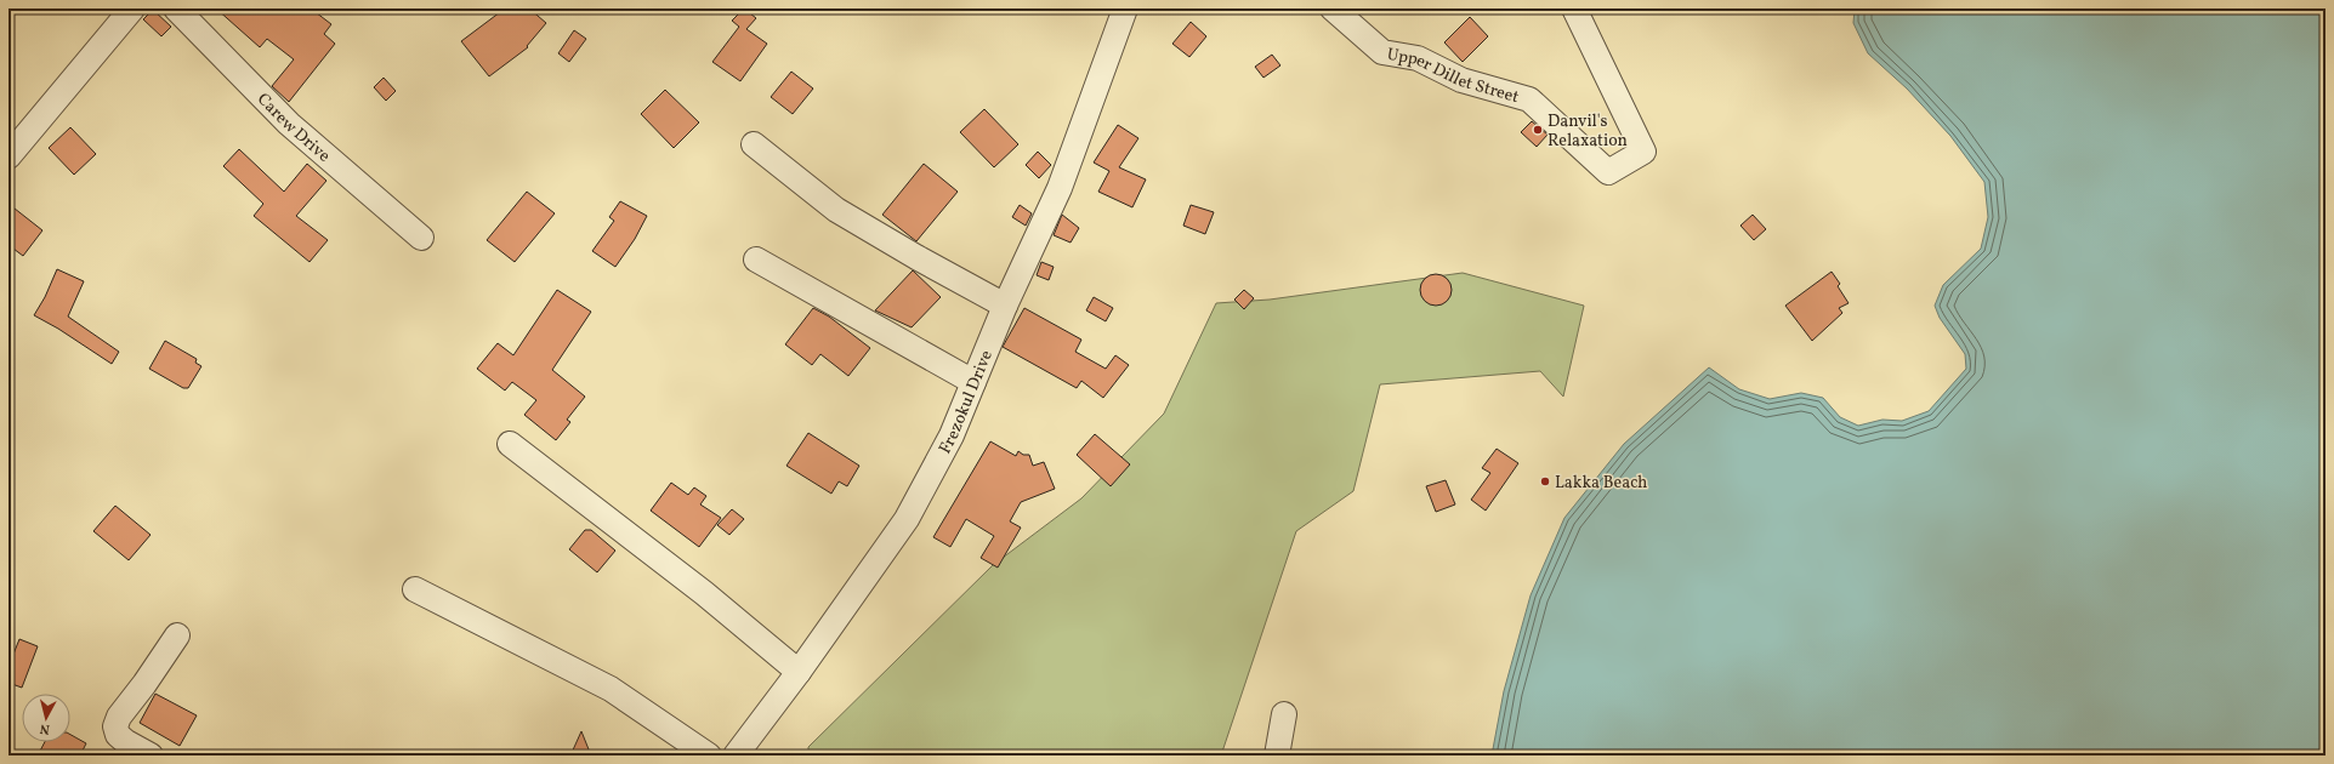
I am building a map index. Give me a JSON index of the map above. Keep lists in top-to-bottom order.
{
  "streets": {
    "street": ["Upper Dillet Street", "Carew Drive", "Frezokul Drive"]
  },
  "places": ["Danvil's Relaxation", "Lakka Beach"],
  "north": "bottom"
}
